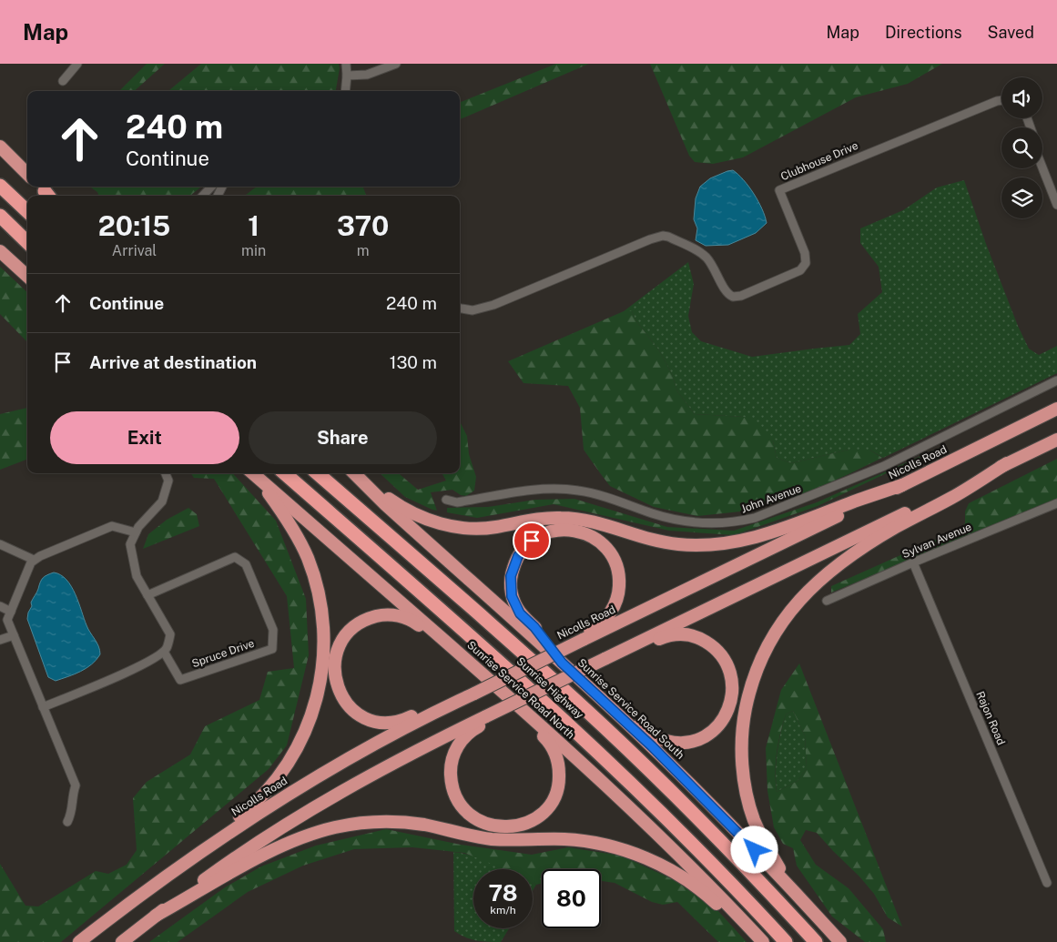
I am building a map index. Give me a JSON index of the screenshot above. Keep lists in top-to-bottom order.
{
  "streets": {
    "highway": [
      "Nicolls Road",
      "Sunrise Highway",
      "Sunrise Service Road North",
      "Sunrise Service Road South"
    ],
    "street": [
      "Clubhouse Drive",
      "John Avenue",
      "Sylvan Avenue",
      "Spruce Drive",
      "Rajon Road"
    ]
  },
  "crossings": [
    ["Sylvan Avenue", "Rajon Road"]
  ],
  "page": {
    "header": "Map",
    "nav": ["Map", "Directions", "Saved"],
    "turn": ["240 m", "Continue"],
    "eta": [
      "20:15",
      "Arrival",
      "1",
      "min",
      "370",
      "m"
    ],
    "list": [
      {
        "name": "Continue",
        "value": "240 m"
      },
      {
        "name": "Arrive at destination",
        "value": "130 m"
      }
    ],
    "buttons": ["Exit", "Share"],
    "speed": "78 km/h",
    "limit": "80"
  }
}
